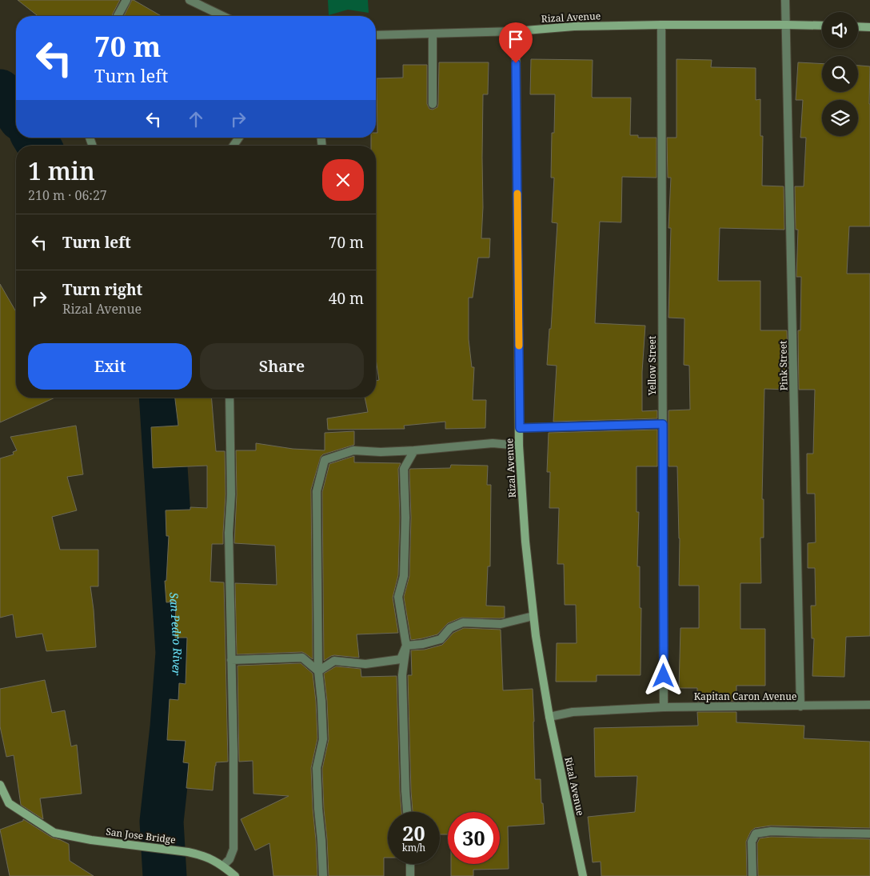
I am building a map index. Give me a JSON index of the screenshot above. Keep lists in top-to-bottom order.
{
  "streets": {
    "main road": ["Rizal Avenue", "San Jose Bridge"],
    "street": ["Yellow Street", "Pink Street", "Kapitan Caron Avenue"]
  },
  "crossings": [
    ["Rizal Avenue", "Yellow Street"],
    ["Rizal Avenue", "Pink Street"],
    ["Rizal Avenue", "Kapitan Caron Avenue"],
    ["Yellow Street", "Kapitan Caron Avenue"],
    ["Pink Street", "Kapitan Caron Avenue"]
  ],
  "water": ["San Pedro River"],
  "page": {
    "turn": ["70 m", "Turn left"],
    "heading": ["1 min", "210 m · 06:27"],
    "list": [
      {
        "name": "Turn left",
        "value": "70 m"
      },
      {
        "name": "Turn right",
        "note": "Rizal Avenue",
        "value": "40 m"
      }
    ],
    "buttons": ["Exit", "Share"],
    "speed": "20 km/h",
    "limit": "30"
  }
}
